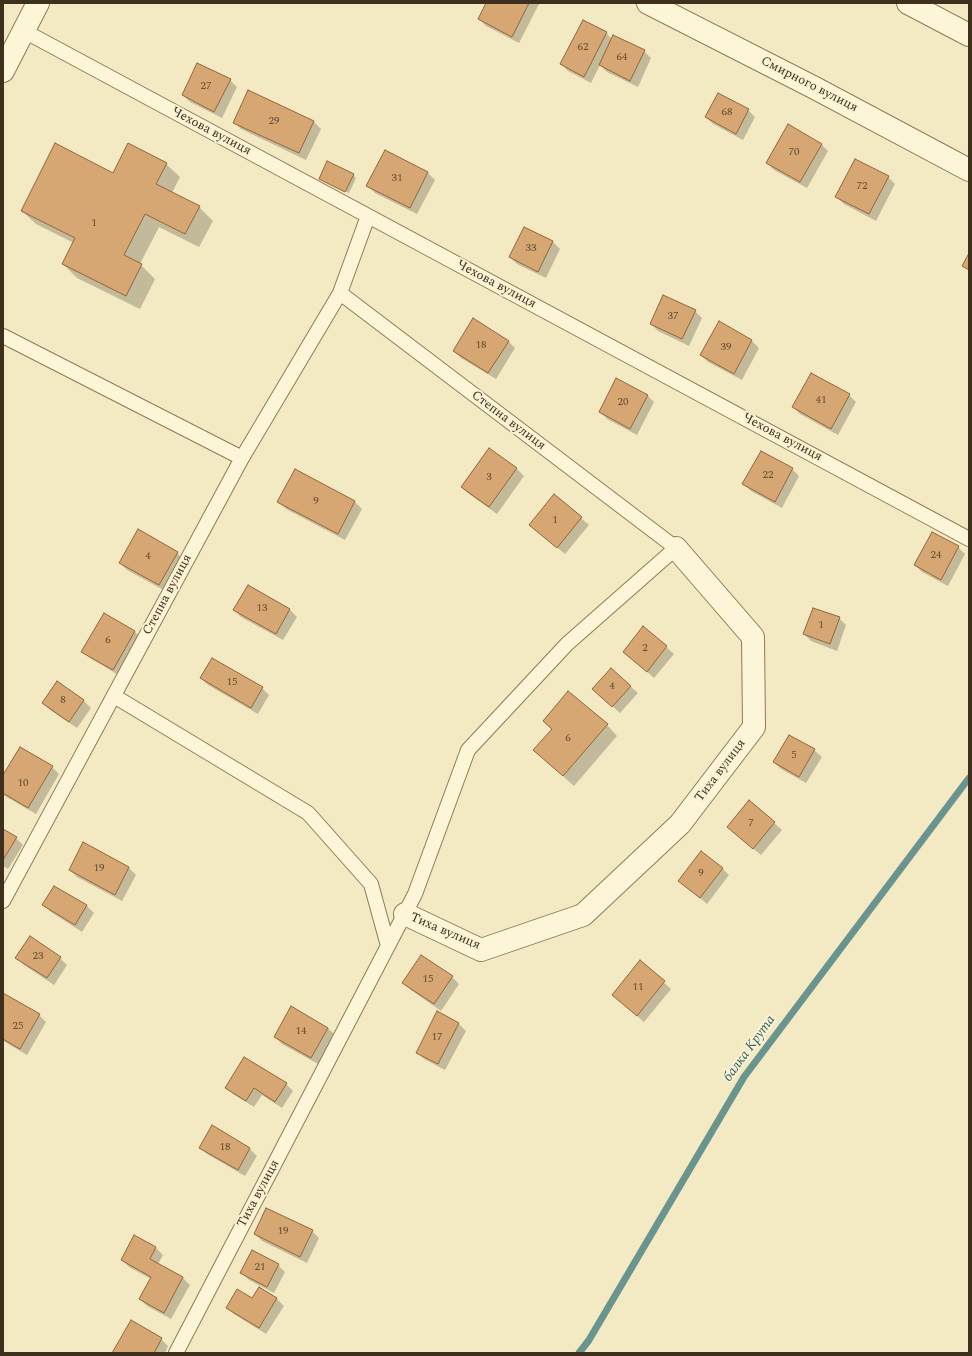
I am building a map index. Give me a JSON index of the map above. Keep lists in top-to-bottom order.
{
  "streets": {
    "street": ["Смирного вулиця", "Тиха вулиця"],
    "lane": ["Чехова вулиця", "Степна вулиця"]
  },
  "crossings": [
    ["Чехова вулиця", "Степна вулиця"],
    ["Степна вулиця", "Тиха вулиця"]
  ],
  "water": ["балка Крута"],
  "house_numbers": [
    "62",
    "64",
    "27",
    "68",
    "29",
    "70",
    "31",
    "72",
    "1",
    "33",
    "37",
    "18",
    "39",
    "41",
    "20",
    "22",
    "3",
    "9",
    "1",
    "24",
    "4",
    "13",
    "1",
    "6",
    "2",
    "15",
    "4",
    "8",
    "6",
    "5",
    "10",
    "7",
    "19",
    "9",
    "23",
    "15",
    "11",
    "25",
    "14",
    "17",
    "18",
    "19",
    "21"
  ]
}
